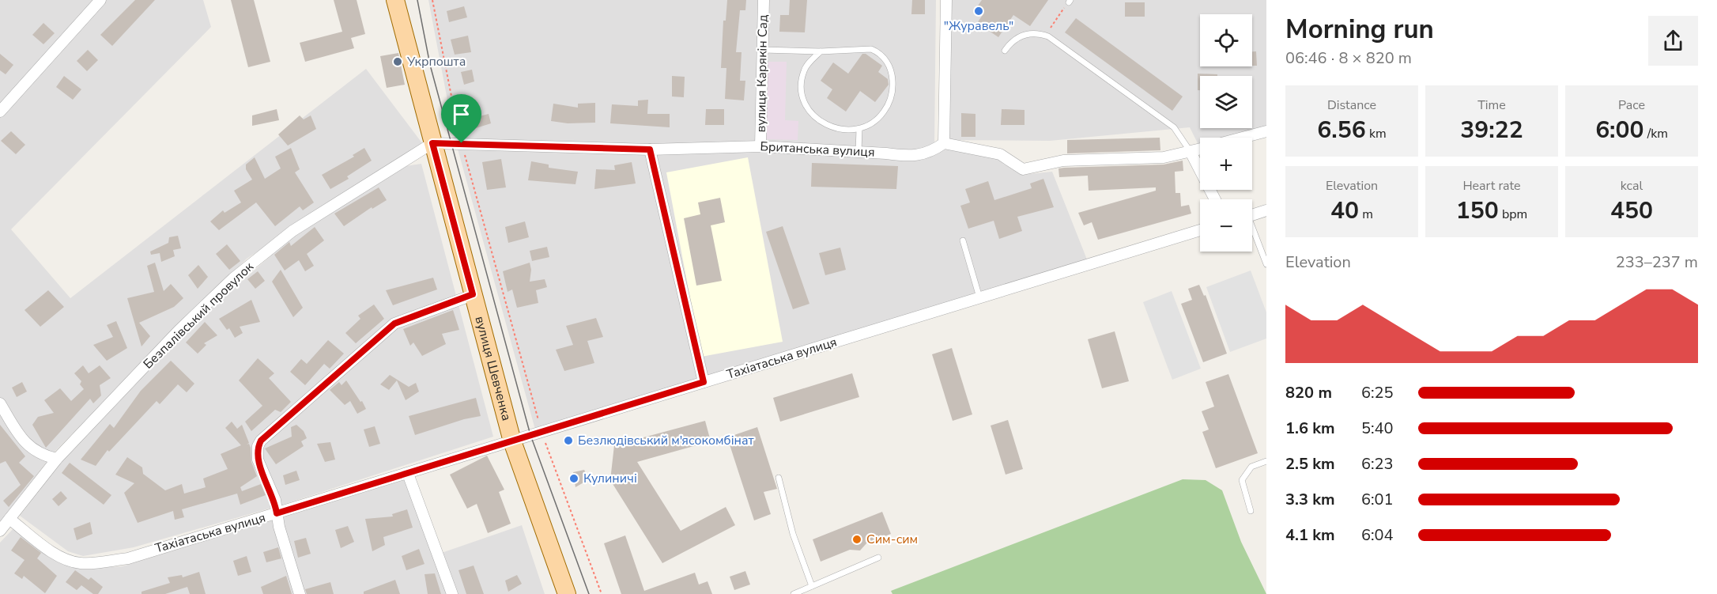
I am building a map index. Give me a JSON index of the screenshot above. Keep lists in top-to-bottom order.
{
  "streets": {
    "main road": ["вулиця Шевченка"],
    "street": [
      "вулиця Карякін Сад",
      "Британська вулиця",
      "Безпалівський провулок",
      "Тахіатаська вулиця"
    ]
  },
  "crossings": [
    ["вулиця Карякін Сад", "Британська вулиця"],
    ["Британська вулиця", "Безпалівський провулок"],
    ["Британська вулиця", "вулиця Шевченка"],
    ["Безпалівський провулок", "Тахіатаська вулиця"],
    ["Безпалівський провулок", "вулиця Шевченка"],
    ["Тахіатаська вулиця", "вулиця Шевченка"]
  ],
  "places": [
    "\"Журавель\"",
    "Укрпошта",
    "Безлюдівський м'ясокомбінат",
    "Кулиничі",
    "Сим-сим"
  ],
  "page": {
    "heading": ["Morning run", "06:46 · 8 × 820 m"],
    "map_buttons": ["+", "−"],
    "stats": [
      ["Distance", "6.56 km"],
      ["Time", "39:22"],
      ["Pace", "6:00 /km"],
      ["Elevation", "40 m"],
      ["Heart rate", "150 bpm"],
      ["kcal", "450"]
    ],
    "chart": ["Elevation", "233–237 m"],
    "list": [
      {
        "name": "820 m",
        "note": "6:25"
      },
      {
        "name": "1.6 km",
        "note": "5:40"
      },
      {
        "name": "2.5 km",
        "note": "6:23"
      },
      {
        "name": "3.3 km",
        "note": "6:01"
      },
      {
        "name": "4.1 km",
        "note": "6:04"
      }
    ]
  }
}
